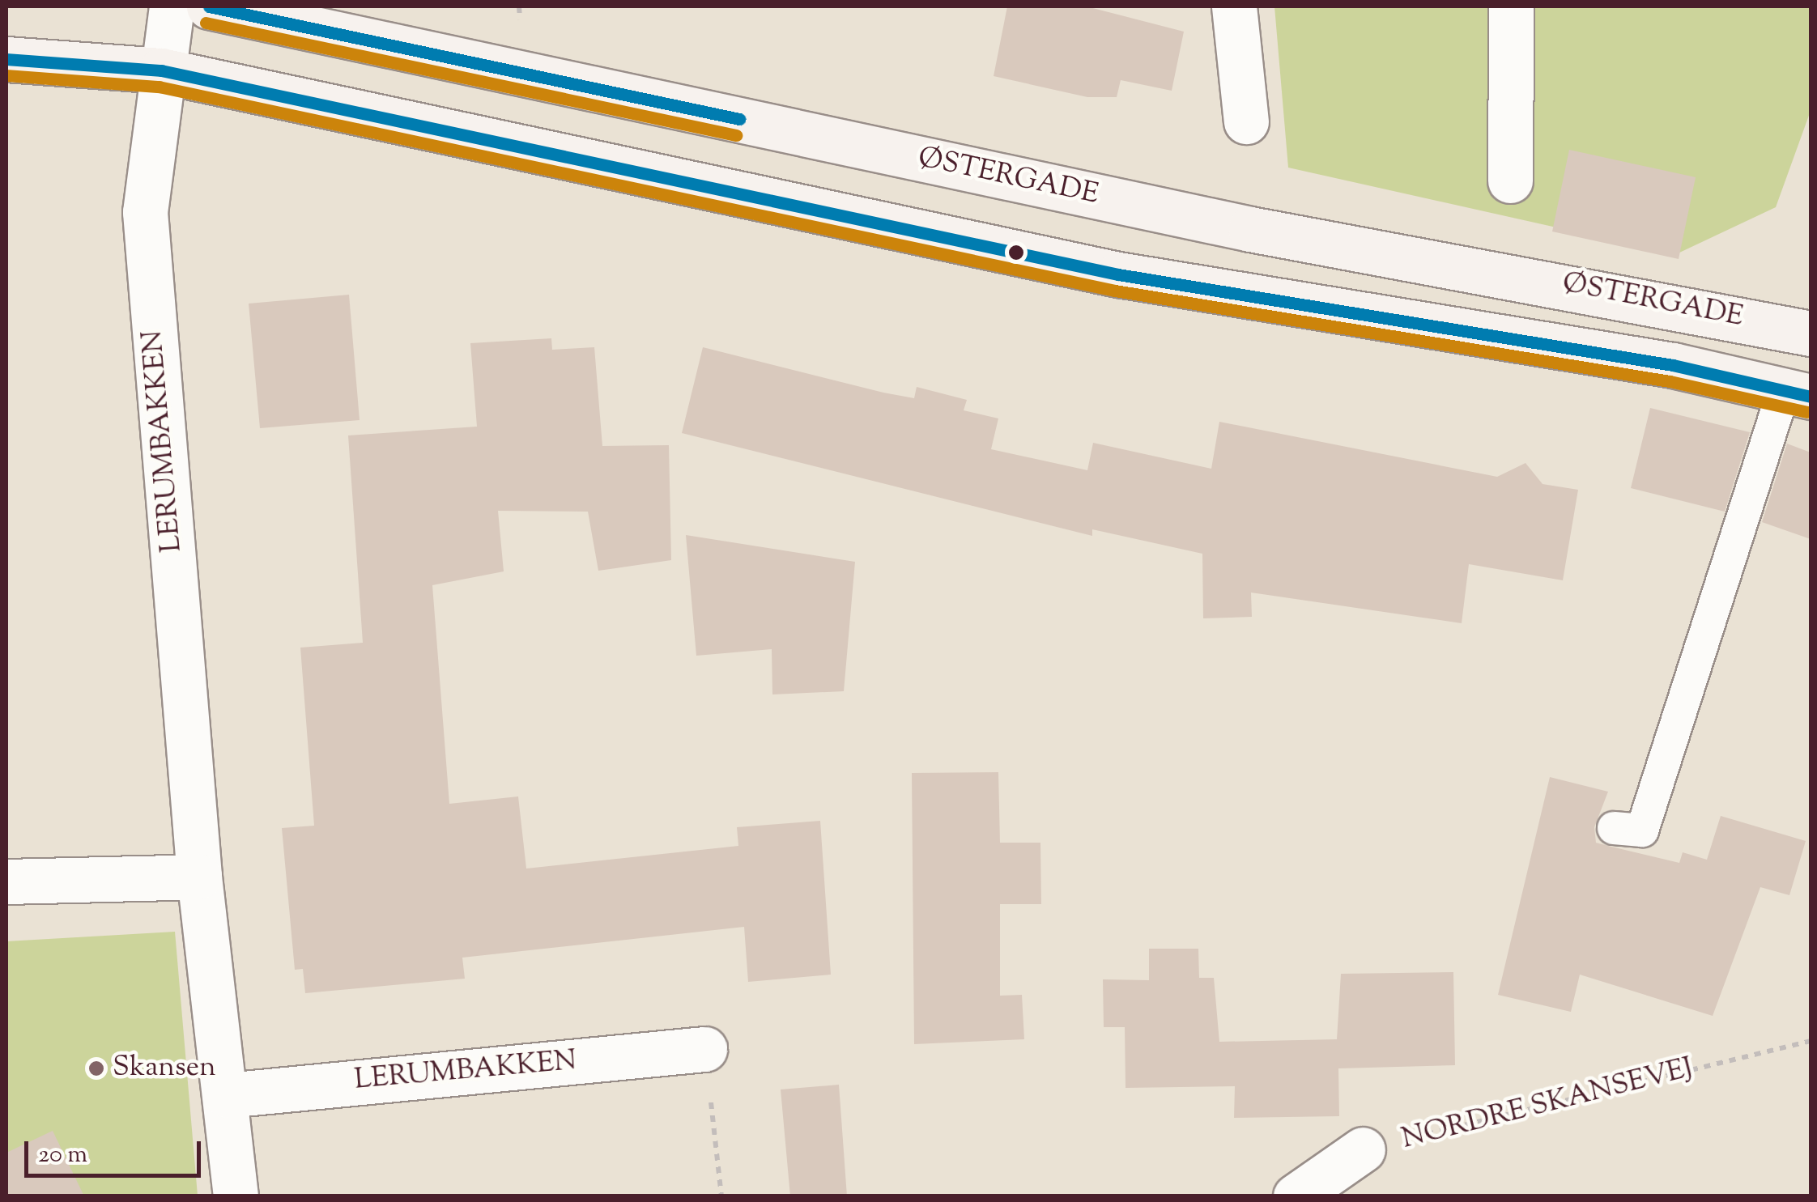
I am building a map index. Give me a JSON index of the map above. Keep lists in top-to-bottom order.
{
  "streets": {
    "main road": ["ØSTERGADE"],
    "street": ["LERUMBAKKEN", "NORDRE SKANSEVEJ"]
  },
  "crossings": [
    ["ØSTERGADE", "LERUMBAKKEN"]
  ],
  "places": ["Skansen"],
  "scale_bar": "20 m"
}
